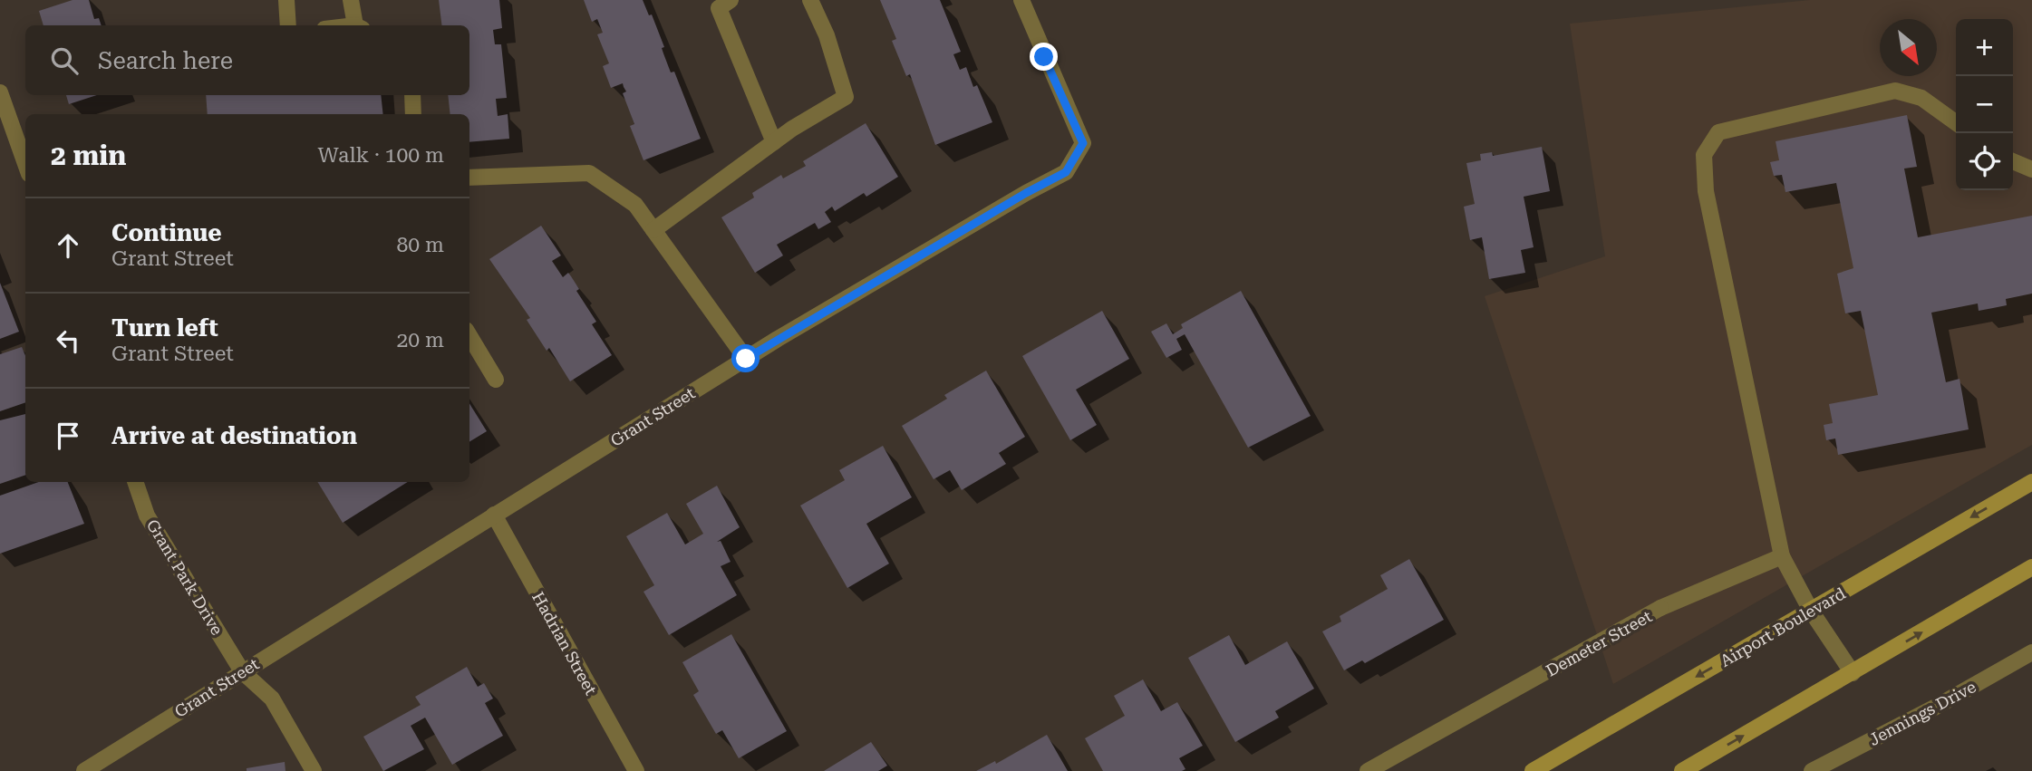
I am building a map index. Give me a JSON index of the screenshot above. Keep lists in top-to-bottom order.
{
  "streets": {
    "main road": ["Airport Boulevard"],
    "street": [
      "Grant Street",
      "Grant Park Drive",
      "Hadrian Street",
      "Demeter Street",
      "Jennings Drive"
    ]
  },
  "crossings": [
    ["Grant Street", "Grant Park Drive"],
    ["Grant Street", "Hadrian Street"]
  ],
  "north": "bottom right",
  "page": {
    "map_buttons": ["+", "−"],
    "search": "Search here",
    "heading": ["2 min", "Walk · 100 m"],
    "list": [
      ["Continue", "Grant Street", "80 m"],
      ["Turn left", "Grant Street", "20 m"],
      "Arrive at destination"
    ]
  }
}
